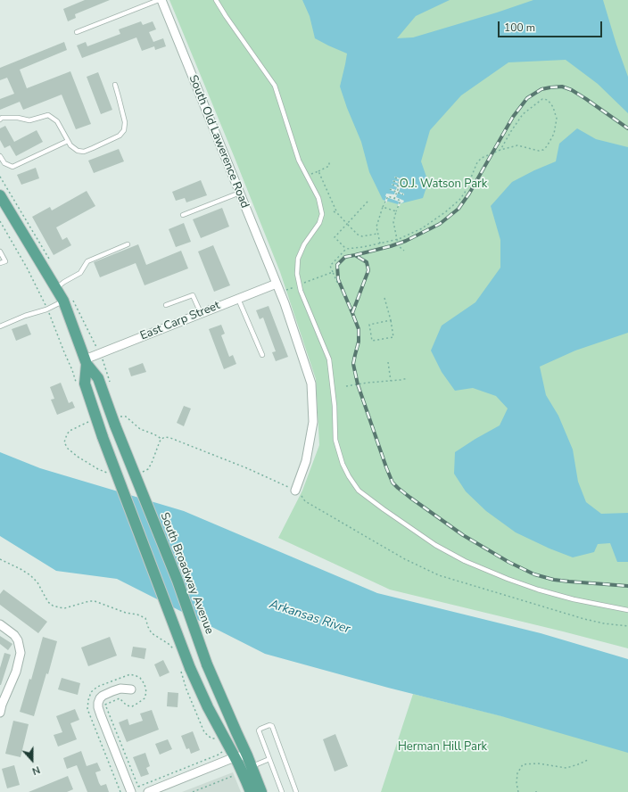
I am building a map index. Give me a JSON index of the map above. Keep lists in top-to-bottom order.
{
  "streets": {
    "main road": ["South Broadway Avenue"],
    "street": ["South Old Lawerence Road", "East Carp Street"]
  },
  "crossings": [
    ["South Old Lawerence Road", "East Carp Street"],
    ["East Carp Street", "South Broadway Avenue"]
  ],
  "water": ["Arkansas River"],
  "parks": ["O.J. Watson Park", "Herman Hill Park"],
  "scale_bar": "100 m",
  "north": "bottom"
}
